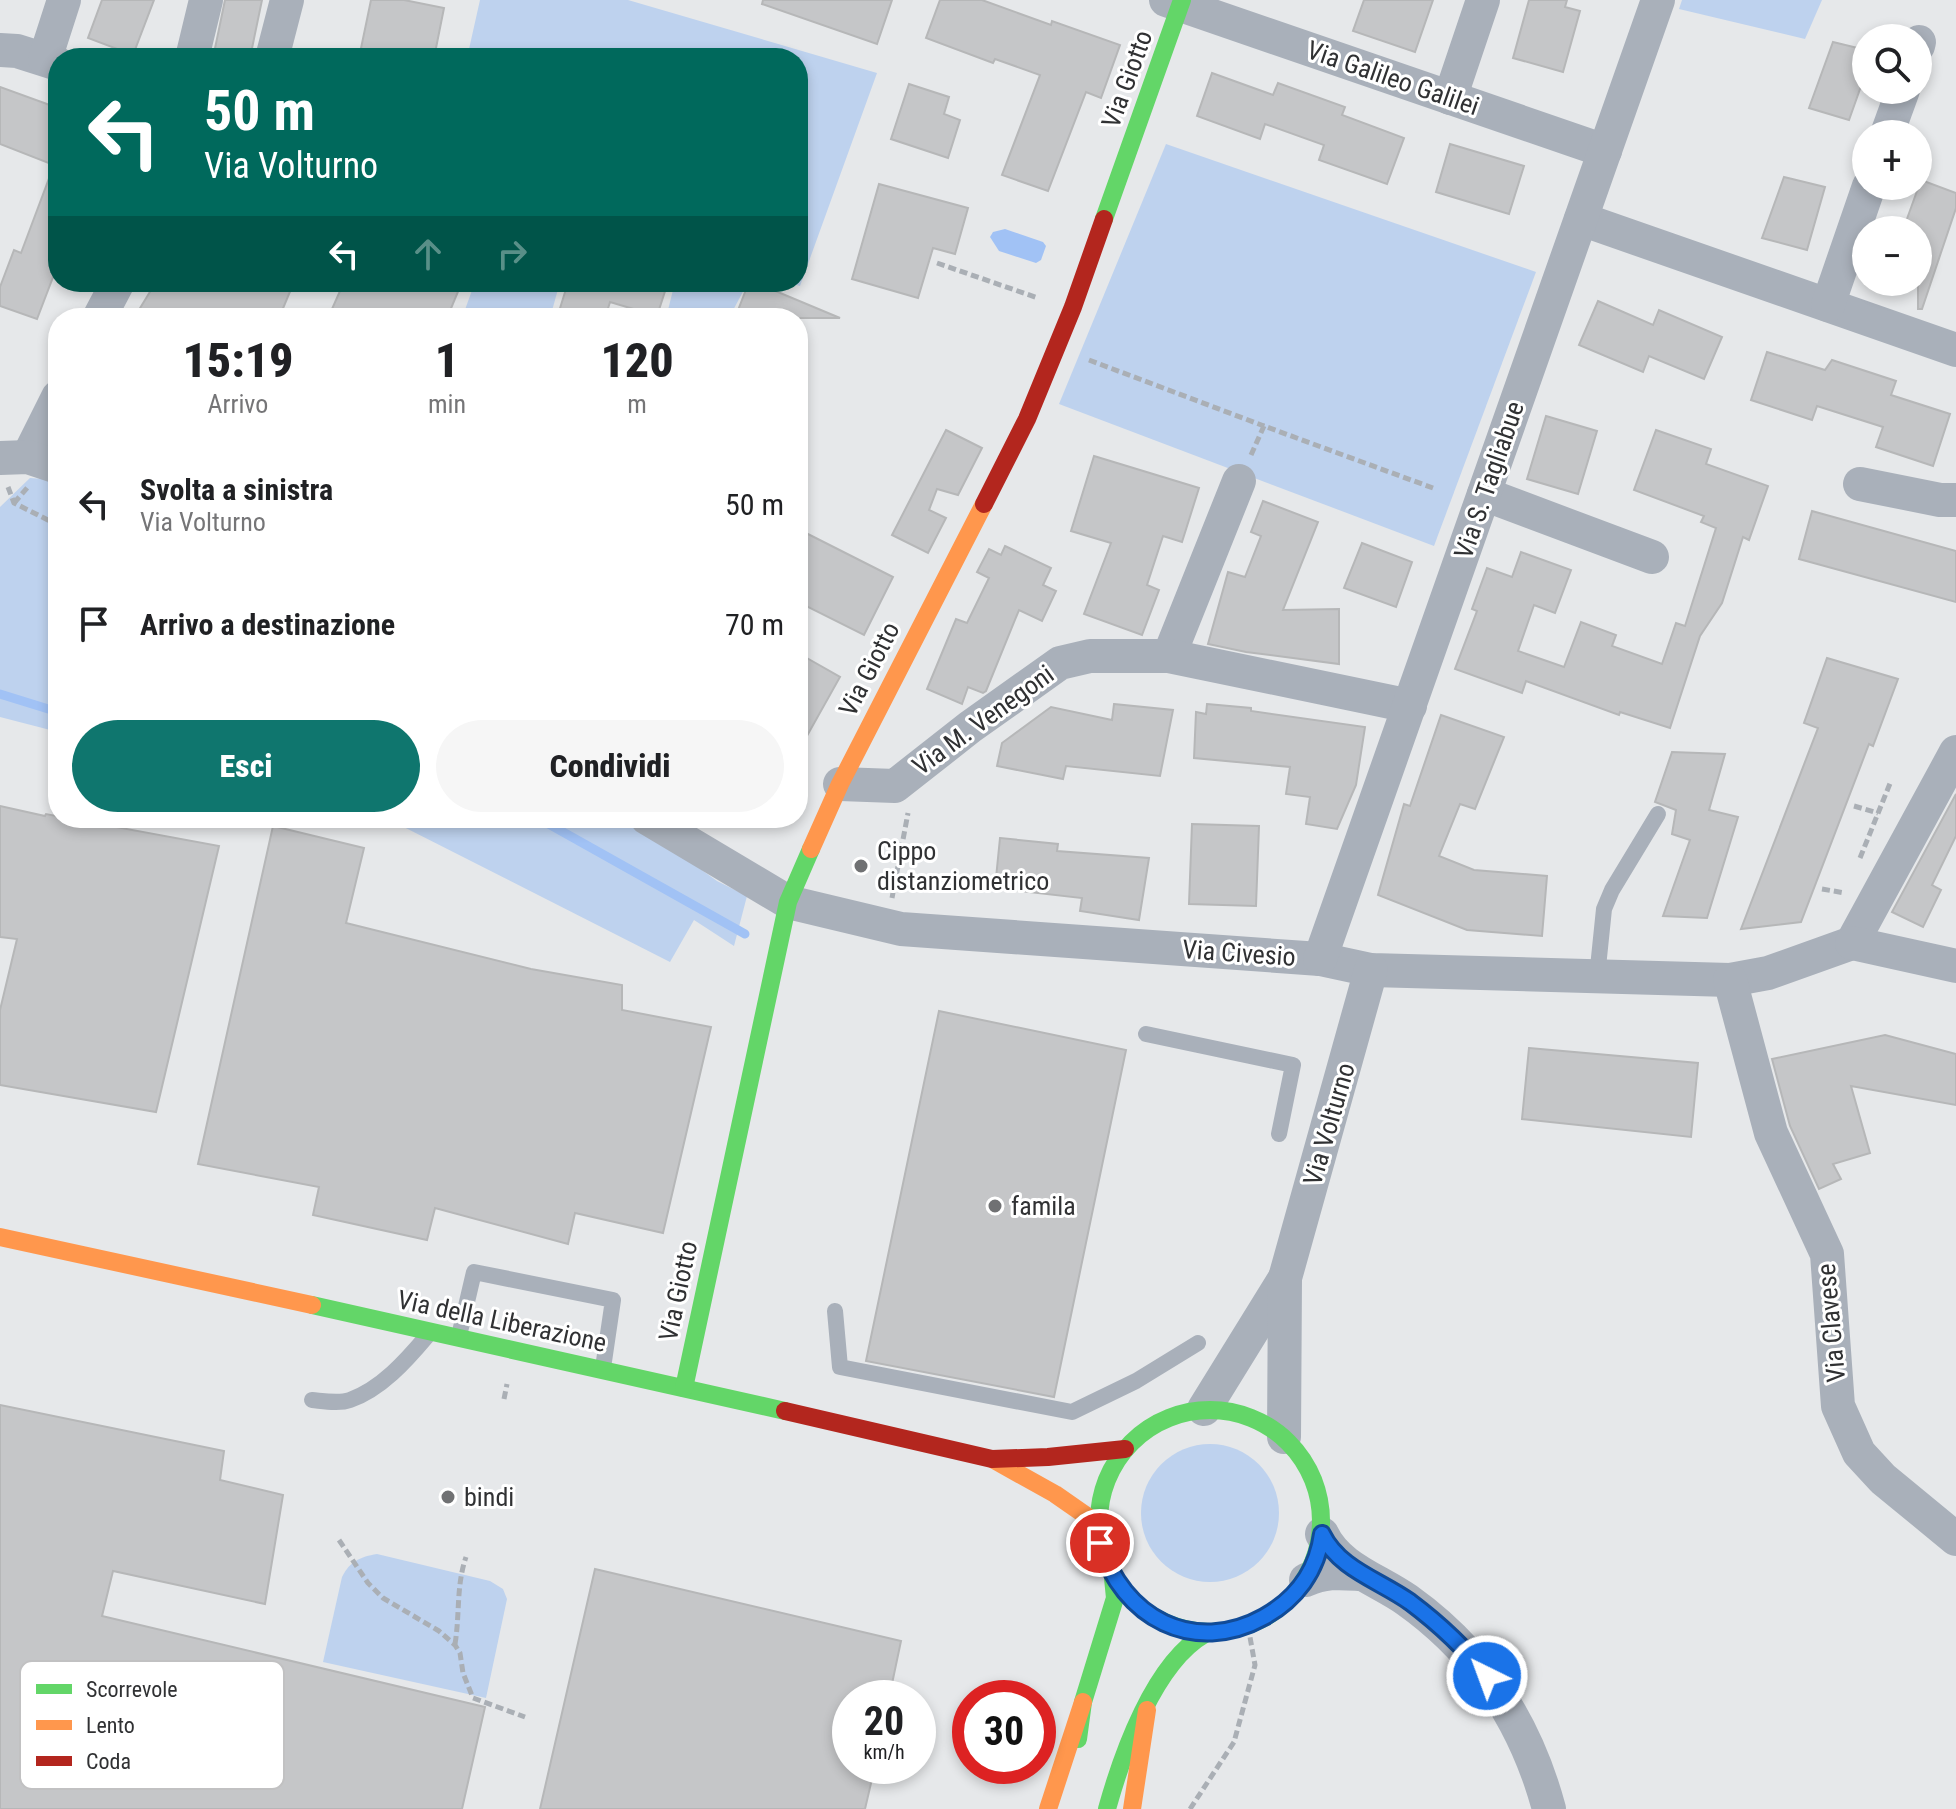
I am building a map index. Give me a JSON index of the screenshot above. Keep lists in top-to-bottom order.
{
  "streets": {
    "main road": ["Via Giotto", "Via della Liberazione"],
    "street": [
      "Via Galileo Galilei",
      "Via S. Tagliabue",
      "Via M. Venegoni",
      "Via Civesio",
      "Via Volturno",
      "Via Clavese"
    ]
  },
  "crossings": [
    ["Via Galileo Galilei", "Via Giotto"],
    ["Via Galileo Galilei", "Via S. Tagliabue"],
    ["Via Giotto", "Via M. Venegoni"],
    ["Via Giotto", "Via Civesio"],
    ["Via Giotto", "Via della Liberazione"],
    ["Via S. Tagliabue", "Via M. Venegoni"],
    ["Via S. Tagliabue", "Via Civesio"],
    ["Via Civesio", "Via Volturno"],
    ["Via Civesio", "Via Clavese"],
    ["Via Volturno", "Via della Liberazione"]
  ],
  "places": ["Cippo distanziometrico", "famila", "bindi"],
  "legend": ["Scorrevole", "Lento", "Coda"],
  "page": {
    "map_buttons": ["+", "−"],
    "turn": ["50 m", "Via Volturno"],
    "eta": [
      "15:19",
      "Arrivo",
      "1",
      "min",
      "120",
      "m"
    ],
    "list": [
      {
        "name": "Svolta a sinistra",
        "note": "Via Volturno",
        "value": "50 m"
      },
      {
        "name": "Arrivo a destinazione",
        "value": "70 m"
      }
    ],
    "buttons": ["Esci", "Condividi"],
    "speed": "20 km/h",
    "limit": "30"
  }
}
